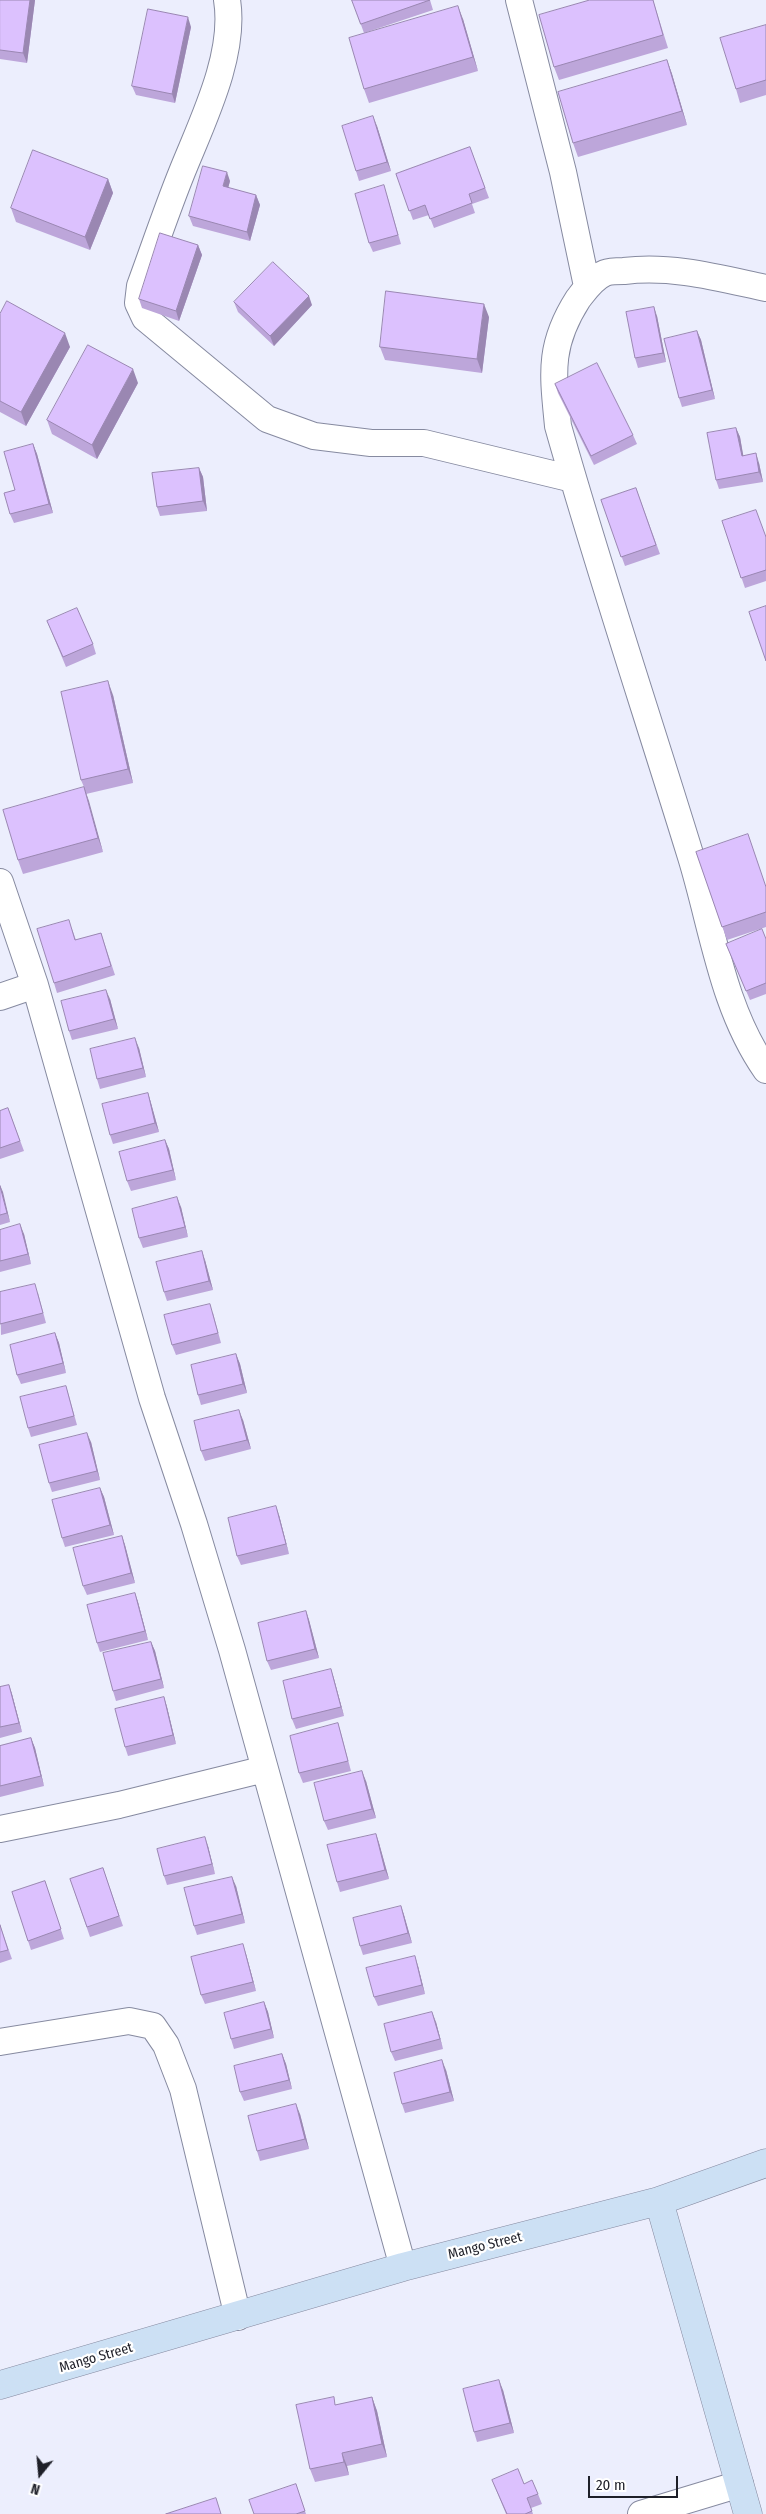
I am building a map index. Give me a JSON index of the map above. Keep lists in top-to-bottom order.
{
  "streets": {
    "main road": ["Mango Street"]
  },
  "scale_bar": "20 m",
  "north": "bottom"
}
